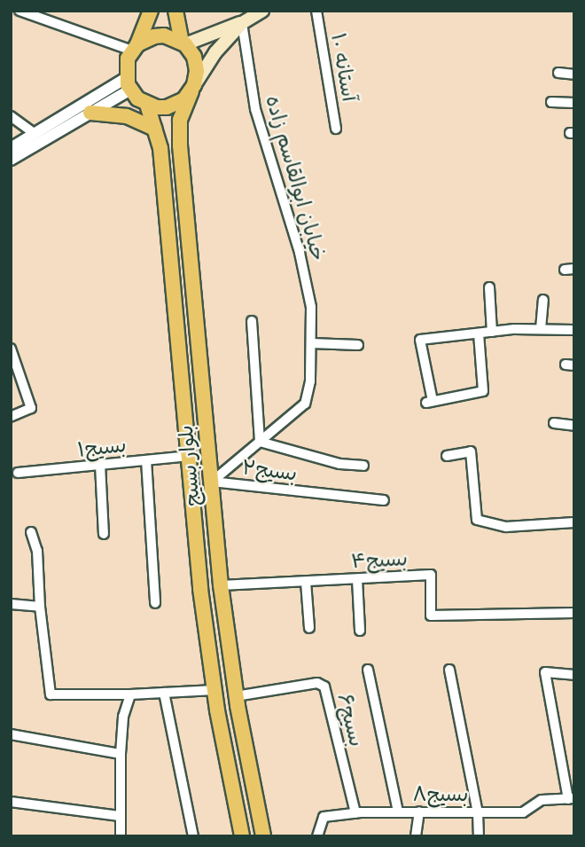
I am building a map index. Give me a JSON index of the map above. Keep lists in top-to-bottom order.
{
  "streets": {
    "main road": ["بلوار بسیج"],
    "street": [
      "آستانه ۱۰",
      "خیابان ابوالقاسم زاده",
      "بسیج۱",
      "بسیج۲",
      "بسیج۴",
      "بسیج۶",
      "بسیج۸"
    ]
  },
  "crossings": [
    ["خیابان ابوالقاسم زاده", "بسیج۲"],
    ["بسیج۱", "بلوار بسیج"],
    ["بلوار بسیج", "بسیج۲"],
    ["بلوار بسیج", "بسیج۴"],
    ["بلوار بسیج", "بسیج۶"],
    ["بسیج۶", "بسیج۸"]
  ]
}
